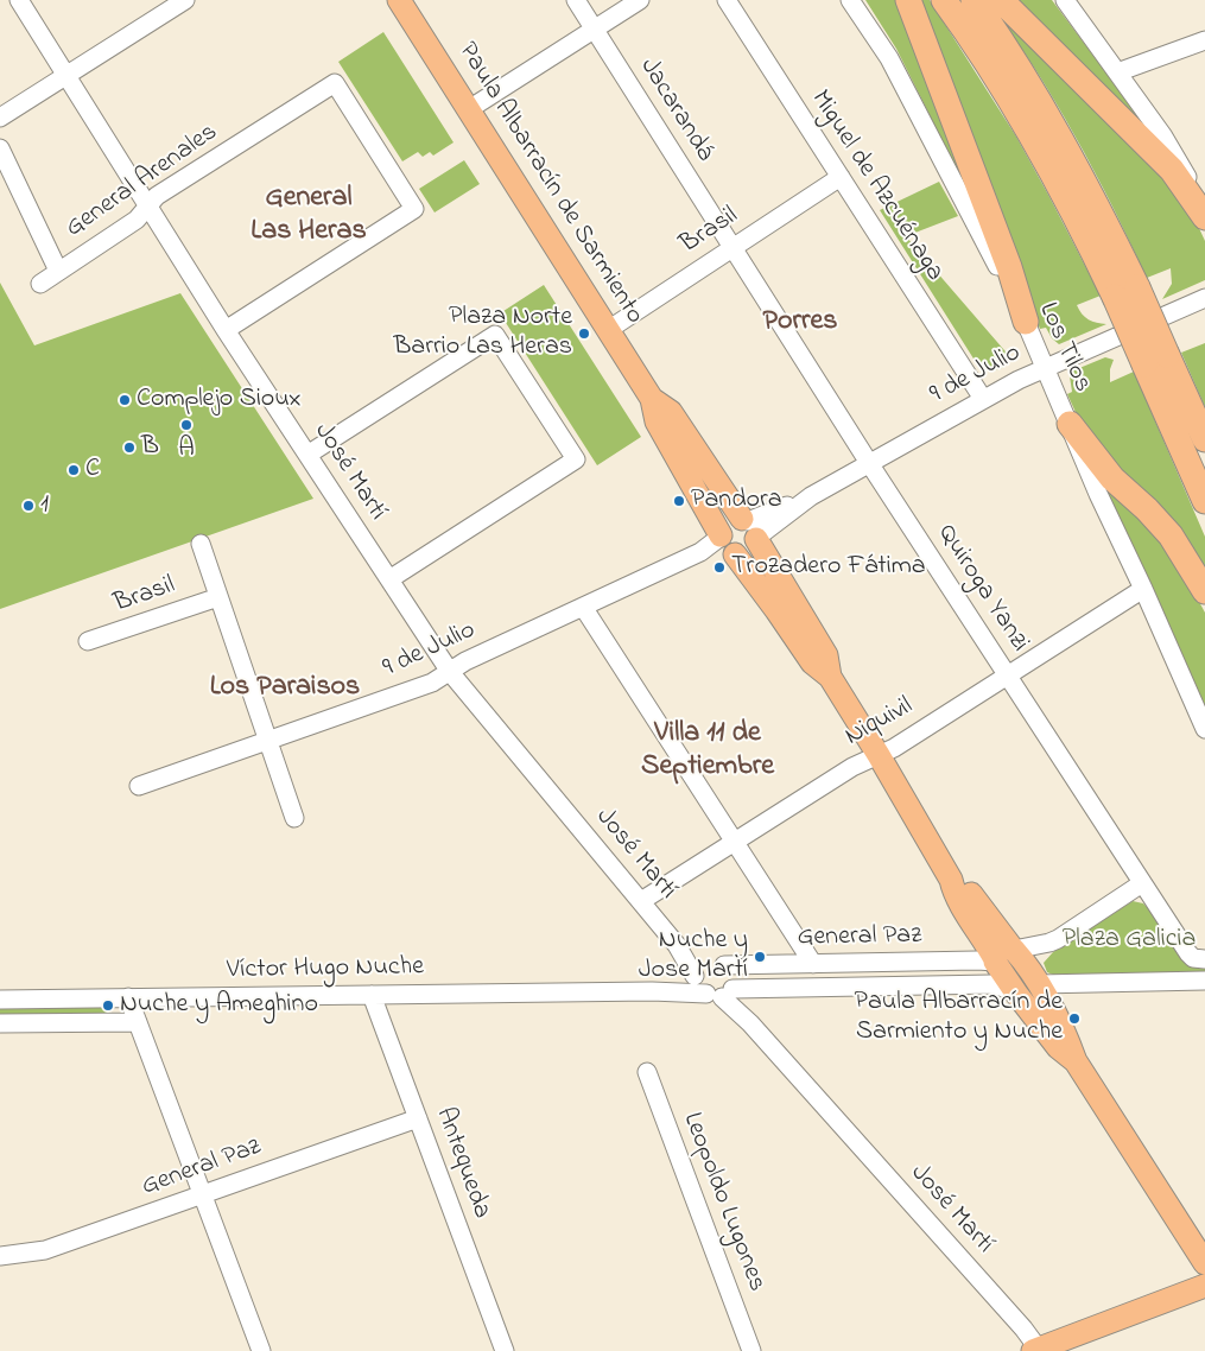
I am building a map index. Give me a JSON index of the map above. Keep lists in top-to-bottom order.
{
  "streets": {
    "main road": ["Paula Albarracín de Sarmiento"],
    "street": [
      "Jacarandá",
      "General Arenales",
      "Miguel de Azcuénaga",
      "Brasil",
      "Los Tilos",
      "9 de Julio",
      "José Martí",
      "Quiroga Yanzi",
      "Niquivil",
      "General Paz",
      "Víctor Hugo Nuche",
      "Antequeda",
      "Leopoldo Lugones"
    ]
  },
  "crossings": [
    ["Jacarandá", "Brasil"],
    ["Jacarandá", "Quiroga Yanzi"],
    ["General Arenales", "José Martí"],
    ["Paula Albarracín de Sarmiento", "Brasil"],
    ["Paula Albarracín de Sarmiento", "9 de Julio"],
    ["Paula Albarracín de Sarmiento", "Niquivil"],
    ["Paula Albarracín de Sarmiento", "General Paz"],
    ["Paula Albarracín de Sarmiento", "Víctor Hugo Nuche"],
    ["Miguel de Azcuénaga", "Brasil"],
    ["Miguel de Azcuénaga", "9 de Julio"],
    ["Brasil", "Quiroga Yanzi"],
    ["Los Tilos", "9 de Julio"],
    ["Los Tilos", "Niquivil"],
    ["9 de Julio", "José Martí"],
    ["9 de Julio", "Quiroga Yanzi"],
    ["José Martí", "Niquivil"],
    ["José Martí", "General Paz"],
    ["José Martí", "Víctor Hugo Nuche"],
    ["Quiroga Yanzi", "Niquivil"],
    ["Quiroga Yanzi", "General Paz"],
    ["General Paz", "Víctor Hugo Nuche"],
    ["General Paz", "Antequeda"],
    ["Víctor Hugo Nuche", "Antequeda"]
  ],
  "districts": [
    "General Las Heras",
    "Porres",
    "Los Paraisos",
    "Villa 11 de Septiembre"
  ],
  "parks": ["Plaza Galicia"],
  "places": [
    "Plaza Norte Barrio Las Heras",
    "Complejo Sioux",
    "A",
    "B",
    "C",
    "Pandora",
    "1",
    "Trozadero Fátima",
    "Nuche y Jose Martí",
    "Nuche y Ameghino",
    "Paula Albarracín de Sarmiento y Nuche"
  ]
}
